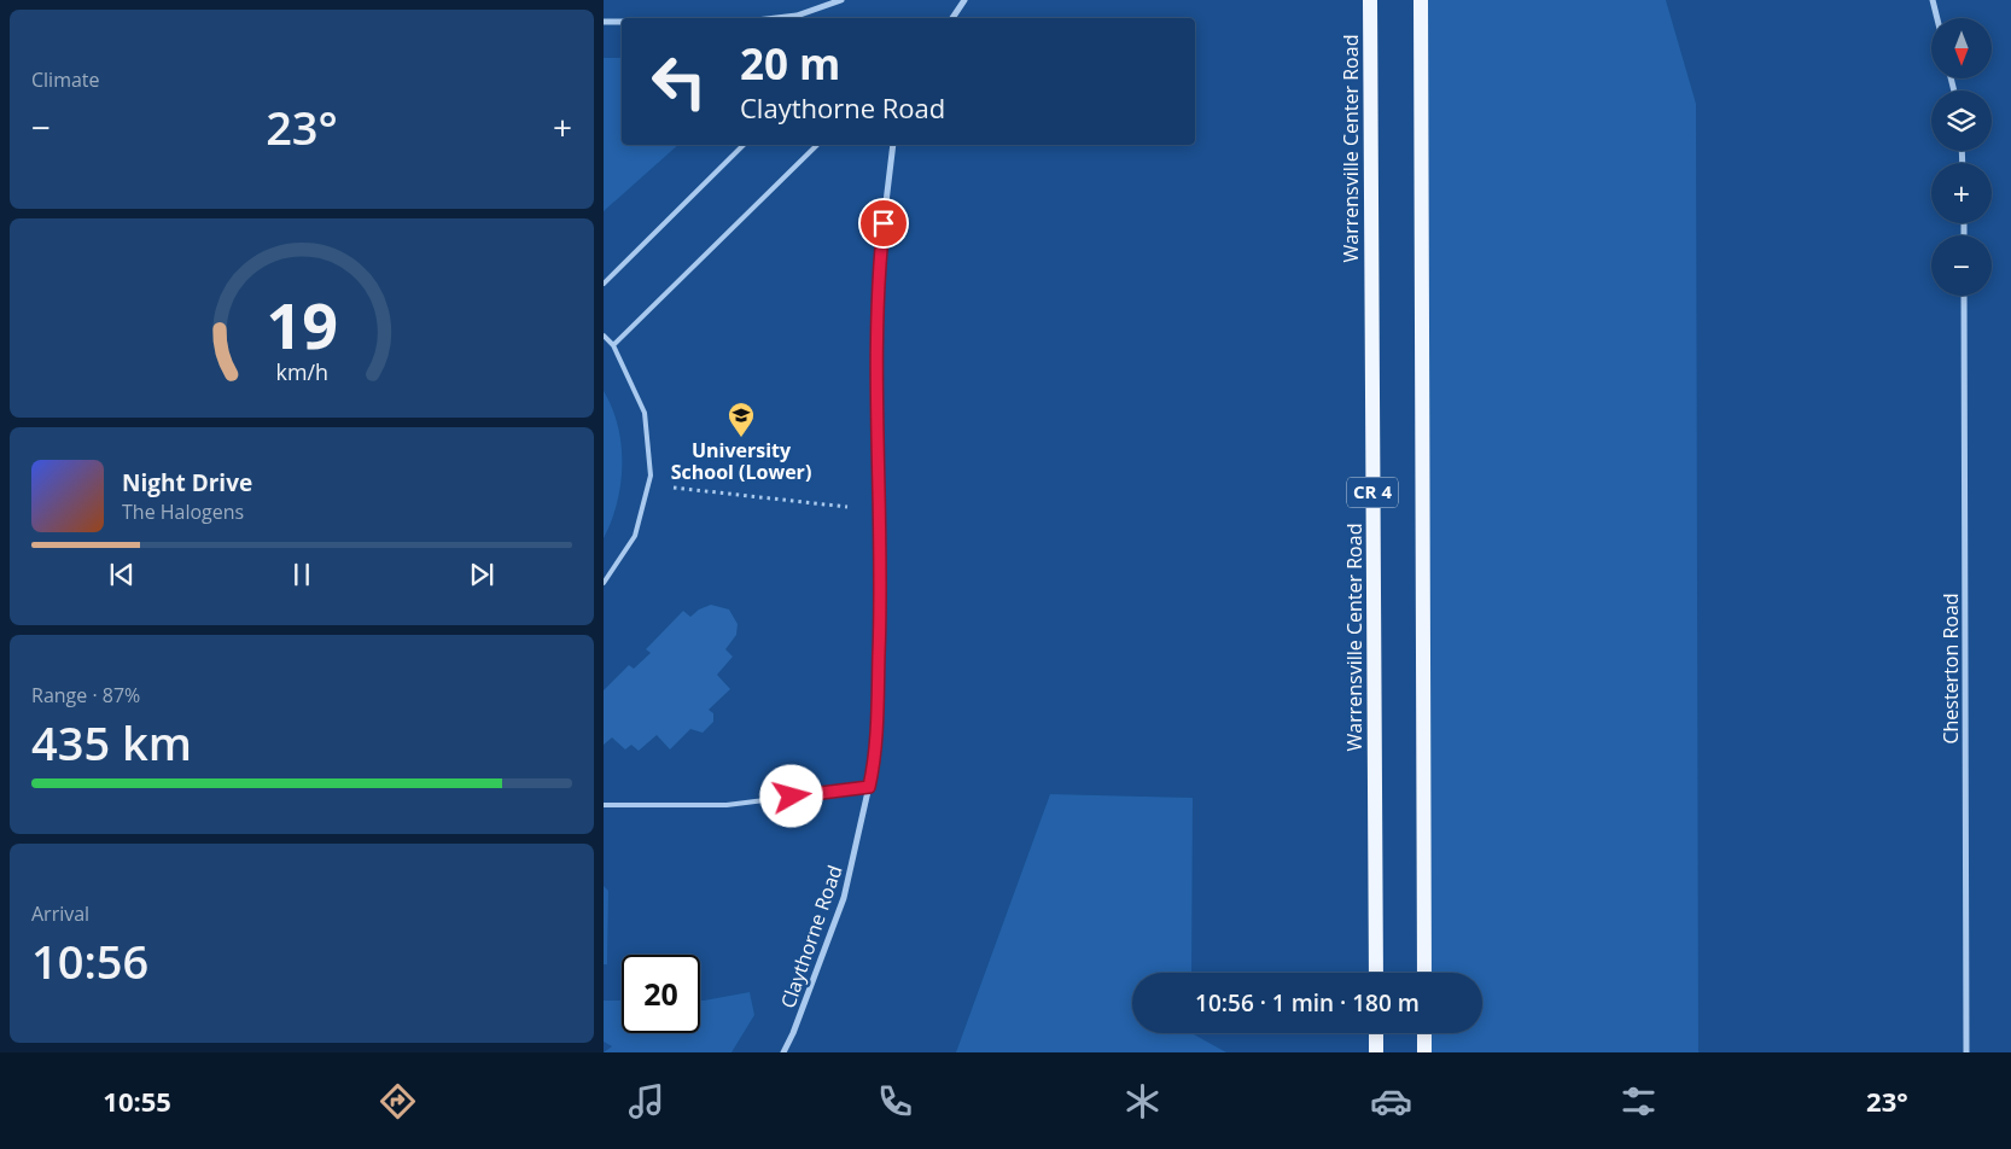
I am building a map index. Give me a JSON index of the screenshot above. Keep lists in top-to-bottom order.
{
  "streets": {
    "main road": ["Warrensville Center Road", "CR 4"],
    "street": ["Chesterton Road", "Claythorne Road"]
  },
  "places": {
    "school or university": ["University School (Lower)"]
  },
  "north": "bottom",
  "page": {
    "tile": [
      "Climate",
      ["Range · 87%", "435 km"],
      ["Arrival", "10:56"]
    ],
    "map_buttons": ["+", "−"],
    "turn": ["20 m", "Claythorne Road"],
    "heat": ["−", "23°", "+"],
    "song": ["Night Drive", "The Halogens"],
    "limit": "20",
    "trip": "10:56 · 1 min · 180 m",
    "tabs": ["10:55", "23°"],
    "gauge": ["19", "km/h"]
  }
}
